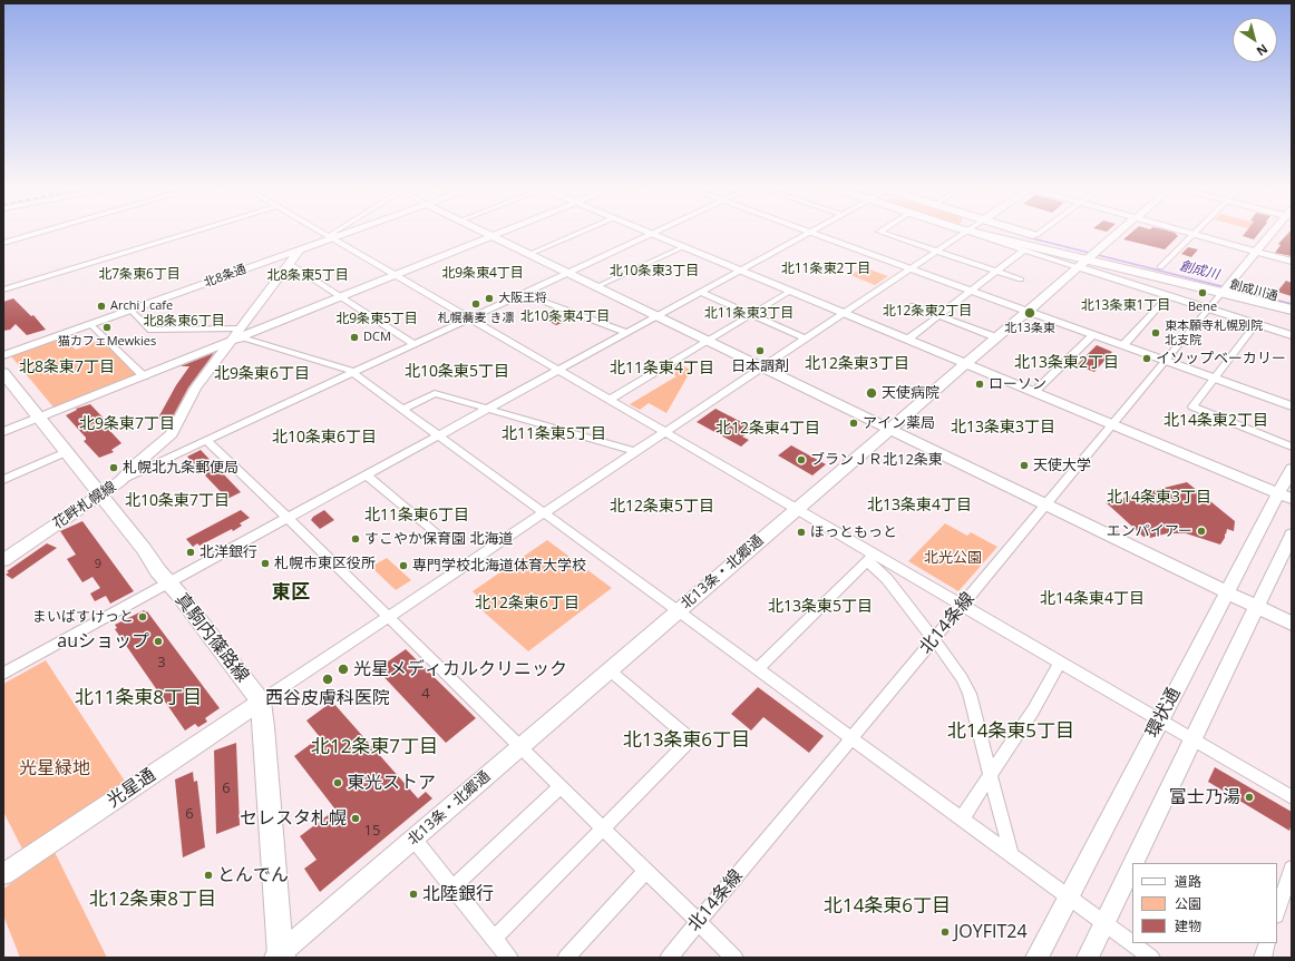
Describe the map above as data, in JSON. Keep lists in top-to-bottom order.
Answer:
{
  "streets": {
    "highway": ["創成川通"],
    "main road": ["真駒内篠路線"],
    "street": [
      "北8条通",
      "花畔札幌線",
      "北13条・北郷通",
      "北14条線",
      "環状通",
      "光星通"
    ]
  },
  "crossings": [
    ["北8条通", "花畔札幌線"],
    ["創成川通", "北13条・北郷通"],
    ["創成川通", "北14条線"],
    ["花畔札幌線", "真駒内篠路線"],
    ["北13条・北郷通", "真駒内篠路線"],
    ["真駒内篠路線", "光星通"]
  ],
  "districts": [
    "北11条東2丁目",
    "北10条東3丁目",
    "北9条東4丁目",
    "北7条東6丁目",
    "北8条東5丁目",
    "北13条東1丁目",
    "北12条東2丁目",
    "北11条東3丁目",
    "北10条東4丁目",
    "北9条東5丁目",
    "北8条東6丁目",
    "北13条東2丁目",
    "北12条東3丁目",
    "北8条東7丁目",
    "北11条東4丁目",
    "北10条東5丁目",
    "北9条東6丁目",
    "北14条東2丁目",
    "北9条東7丁目",
    "北13条東3丁目",
    "北12条東4丁目",
    "北11条東5丁目",
    "北10条東6丁目",
    "北14条東3丁目",
    "北10条東7丁目",
    "北13条東4丁目",
    "北12条東5丁目",
    "北11条東6丁目",
    "東区",
    "北14条東4丁目",
    "北12条東6丁目",
    "北13条東5丁目",
    "北11条東8丁目",
    "北14条東5丁目",
    "北13条東6丁目",
    "北12条東7丁目",
    "北12条東8丁目",
    "北14条東6丁目"
  ],
  "water": ["創成川"],
  "parks": ["北光公園", "光星緑地"],
  "places": [
    "Bene",
    "大阪王将",
    "札幌蕎麦 き凛",
    "Archi J cafe",
    "北13条東",
    "猫カフェMewkies",
    "東本願寺札幌別院 北支院",
    "DCM",
    "日本調剤",
    "イソップベーカリー",
    "ローソン",
    "天使病院",
    "アイン薬局",
    "ブランＪＲ北12条東",
    "天使大学",
    "札幌北九条郵便局",
    "エンパイアー",
    "ほっともっと",
    "すこやか保育園 北海道",
    "北洋銀行",
    "札幌市東区役所",
    "専門学校北海道体育大学校",
    "まいばすけっと",
    "auショップ",
    "光星メディカルクリニック",
    "西谷皮膚科医院",
    "東光ストア",
    "富士乃湯",
    "セレスタ札幌",
    "とんでん",
    "北陸銀行",
    "JOYFIT24"
  ],
  "house_numbers": [
    "9",
    "3",
    "4",
    "6",
    "6",
    "15"
  ],
  "legend": ["道路", "公園", "建物"],
  "north": "bottom right"
}
